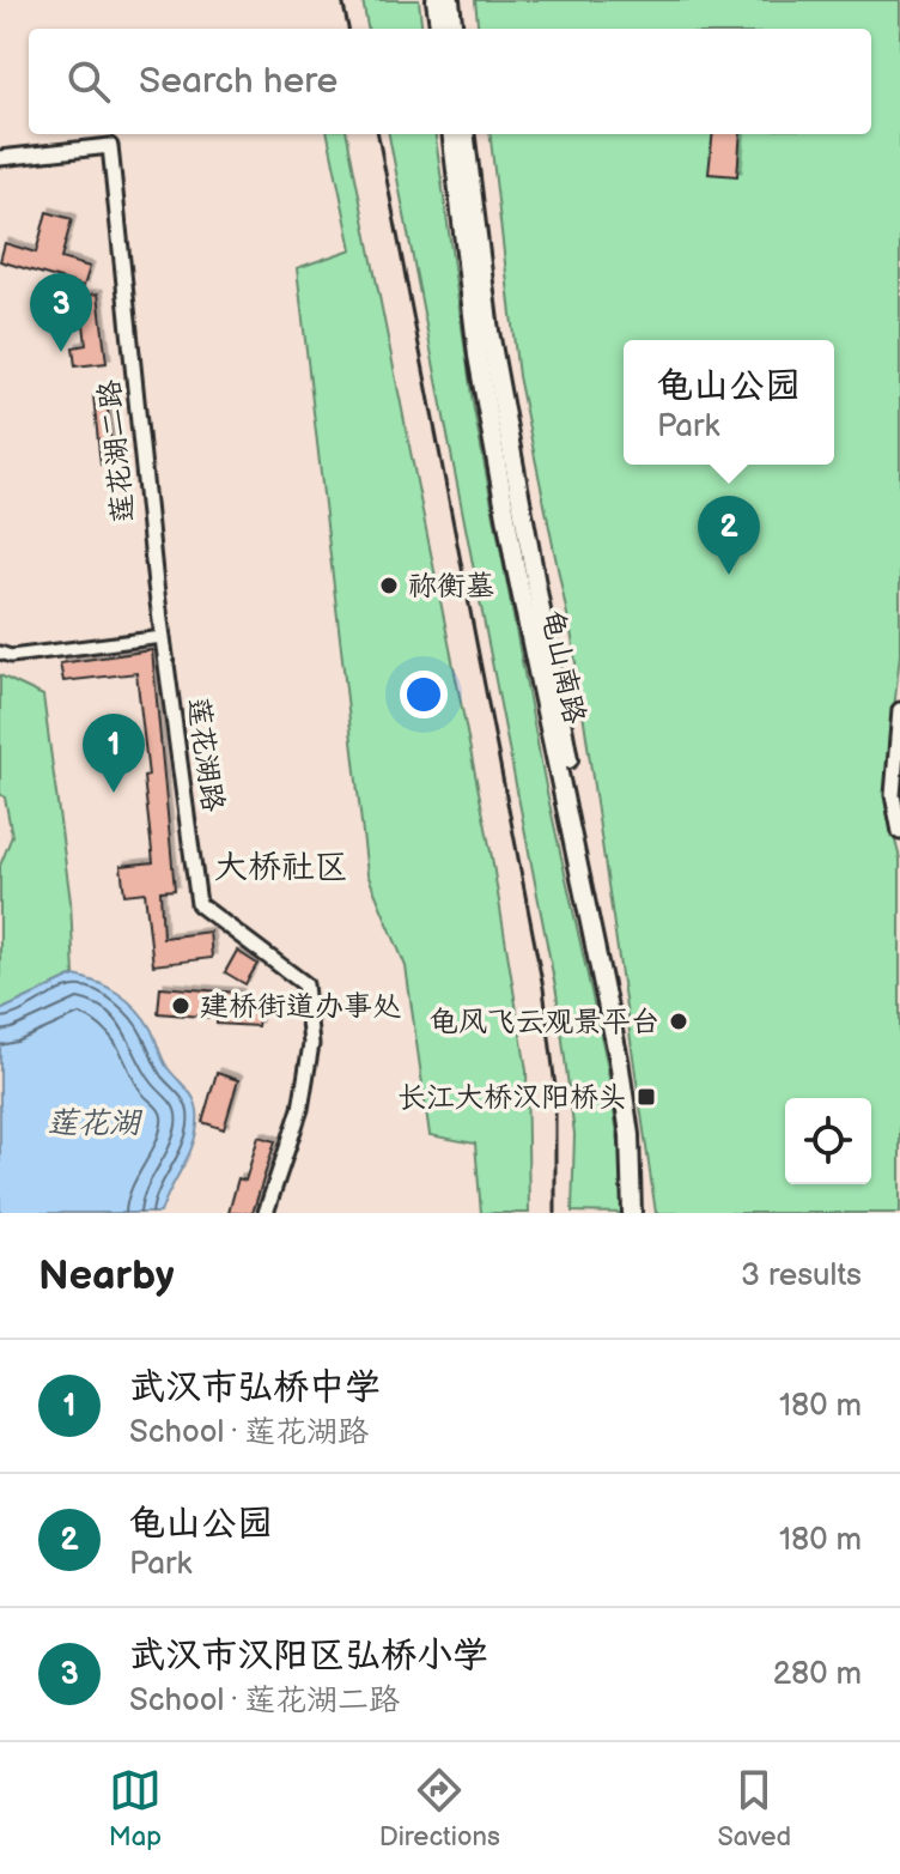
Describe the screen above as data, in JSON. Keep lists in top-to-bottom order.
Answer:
{
  "streets": {
    "highway": ["龟山南路"],
    "street": ["莲花湖二路", "莲花湖路"]
  },
  "crossings": [
    ["莲花湖二路", "莲花湖路"]
  ],
  "districts": ["大桥社区"],
  "water": ["莲花湖"],
  "places": {
    "other": ["祢衡墓", "建桥街道办事处", "龟风飞云观景平台"],
    "transit": ["长江大桥汉阳桥头"]
  },
  "page": {
    "search": "Search here",
    "pins": ["3", "2", "1"],
    "popup": ["龟山公园", "Park"],
    "heading": ["Nearby", "3 results"],
    "list": [
      {
        "mark": "1",
        "name": "武汉市弘桥中学",
        "note": "School · 莲花湖路",
        "value": "180 m"
      },
      {
        "mark": "2",
        "name": "龟山公园",
        "note": "Park",
        "value": "180 m"
      },
      {
        "mark": "3",
        "name": "武汉市汉阳区弘桥小学",
        "note": "School · 莲花湖二路",
        "value": "280 m"
      }
    ],
    "nav": ["Map", "Directions", "Saved"]
  }
}
